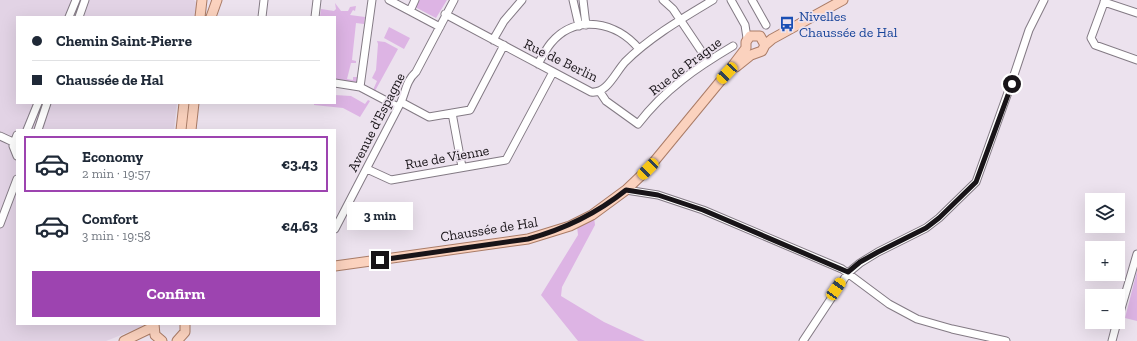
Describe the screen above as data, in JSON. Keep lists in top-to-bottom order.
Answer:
{
  "streets": {
    "main road": ["Chaussée de Hal"],
    "street": [
      "Rue de Berlin",
      "Rue de Prague",
      "Avenue d'Espagne",
      "Rue de Vienne"
    ]
  },
  "crossings": [
    ["Rue de Berlin", "Rue de Prague"],
    ["Rue de Berlin", "Avenue d'Espagne"],
    ["Rue de Berlin", "Rue de Vienne"],
    ["Avenue d'Espagne", "Rue de Vienne"]
  ],
  "places": {
    "bus stop": ["Nivelles Chaussée de Hal"]
  },
  "page": {
    "banner": ["Chemin Saint-Pierre", "Chaussée de Hal"],
    "list": [
      {
        "name": "Economy",
        "note": "2 min · 19:57",
        "value": "€3.43"
      },
      {
        "name": "Comfort",
        "note": "3 min · 19:58",
        "value": "€4.63"
      }
    ],
    "map_buttons": ["+", "−"],
    "bubble": "3 min",
    "buttons": "Confirm"
  }
}
